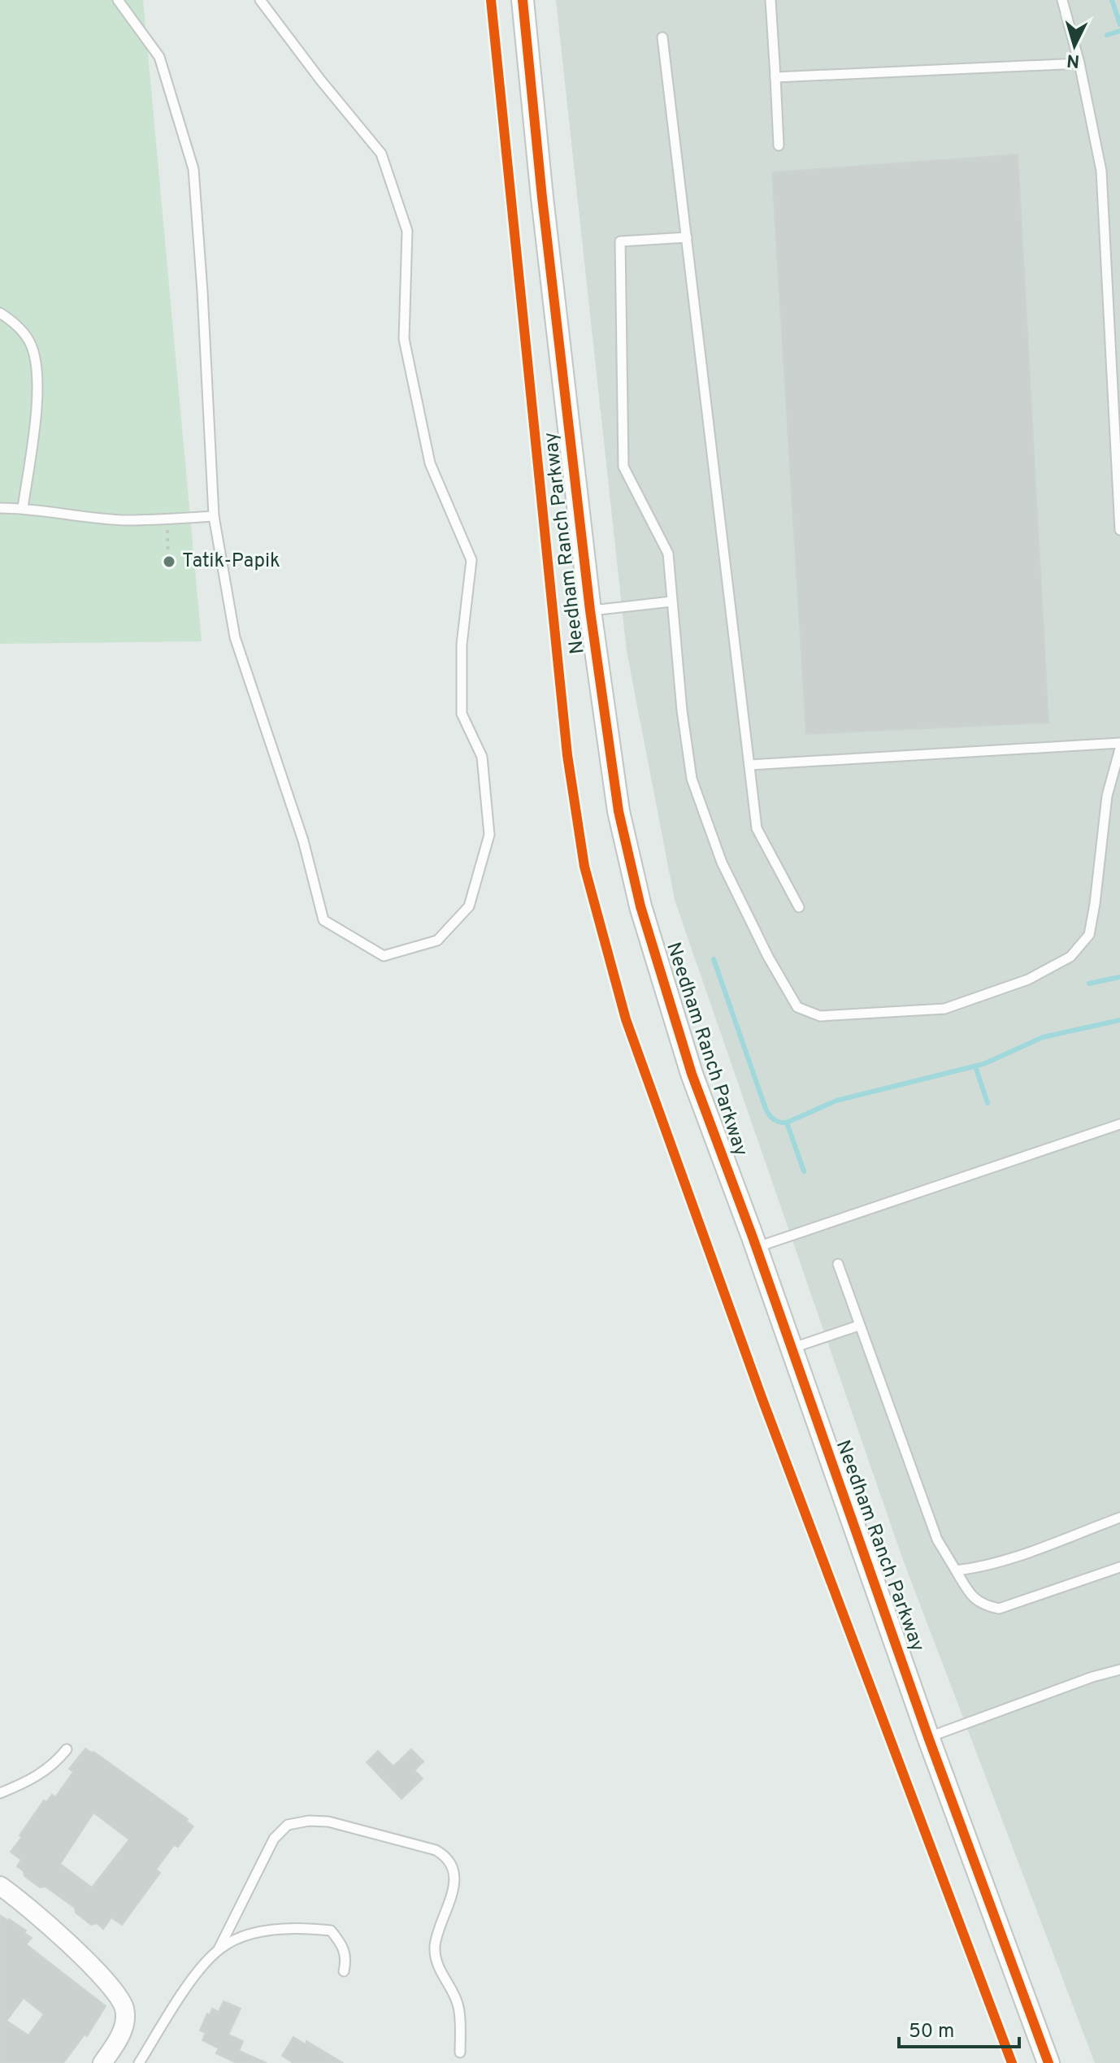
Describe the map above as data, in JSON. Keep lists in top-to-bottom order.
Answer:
{
  "streets": {
    "street": ["Needham Ranch Parkway"]
  },
  "places": ["Tatik-Papik"],
  "scale_bar": "50 m",
  "north": "bottom"
}
